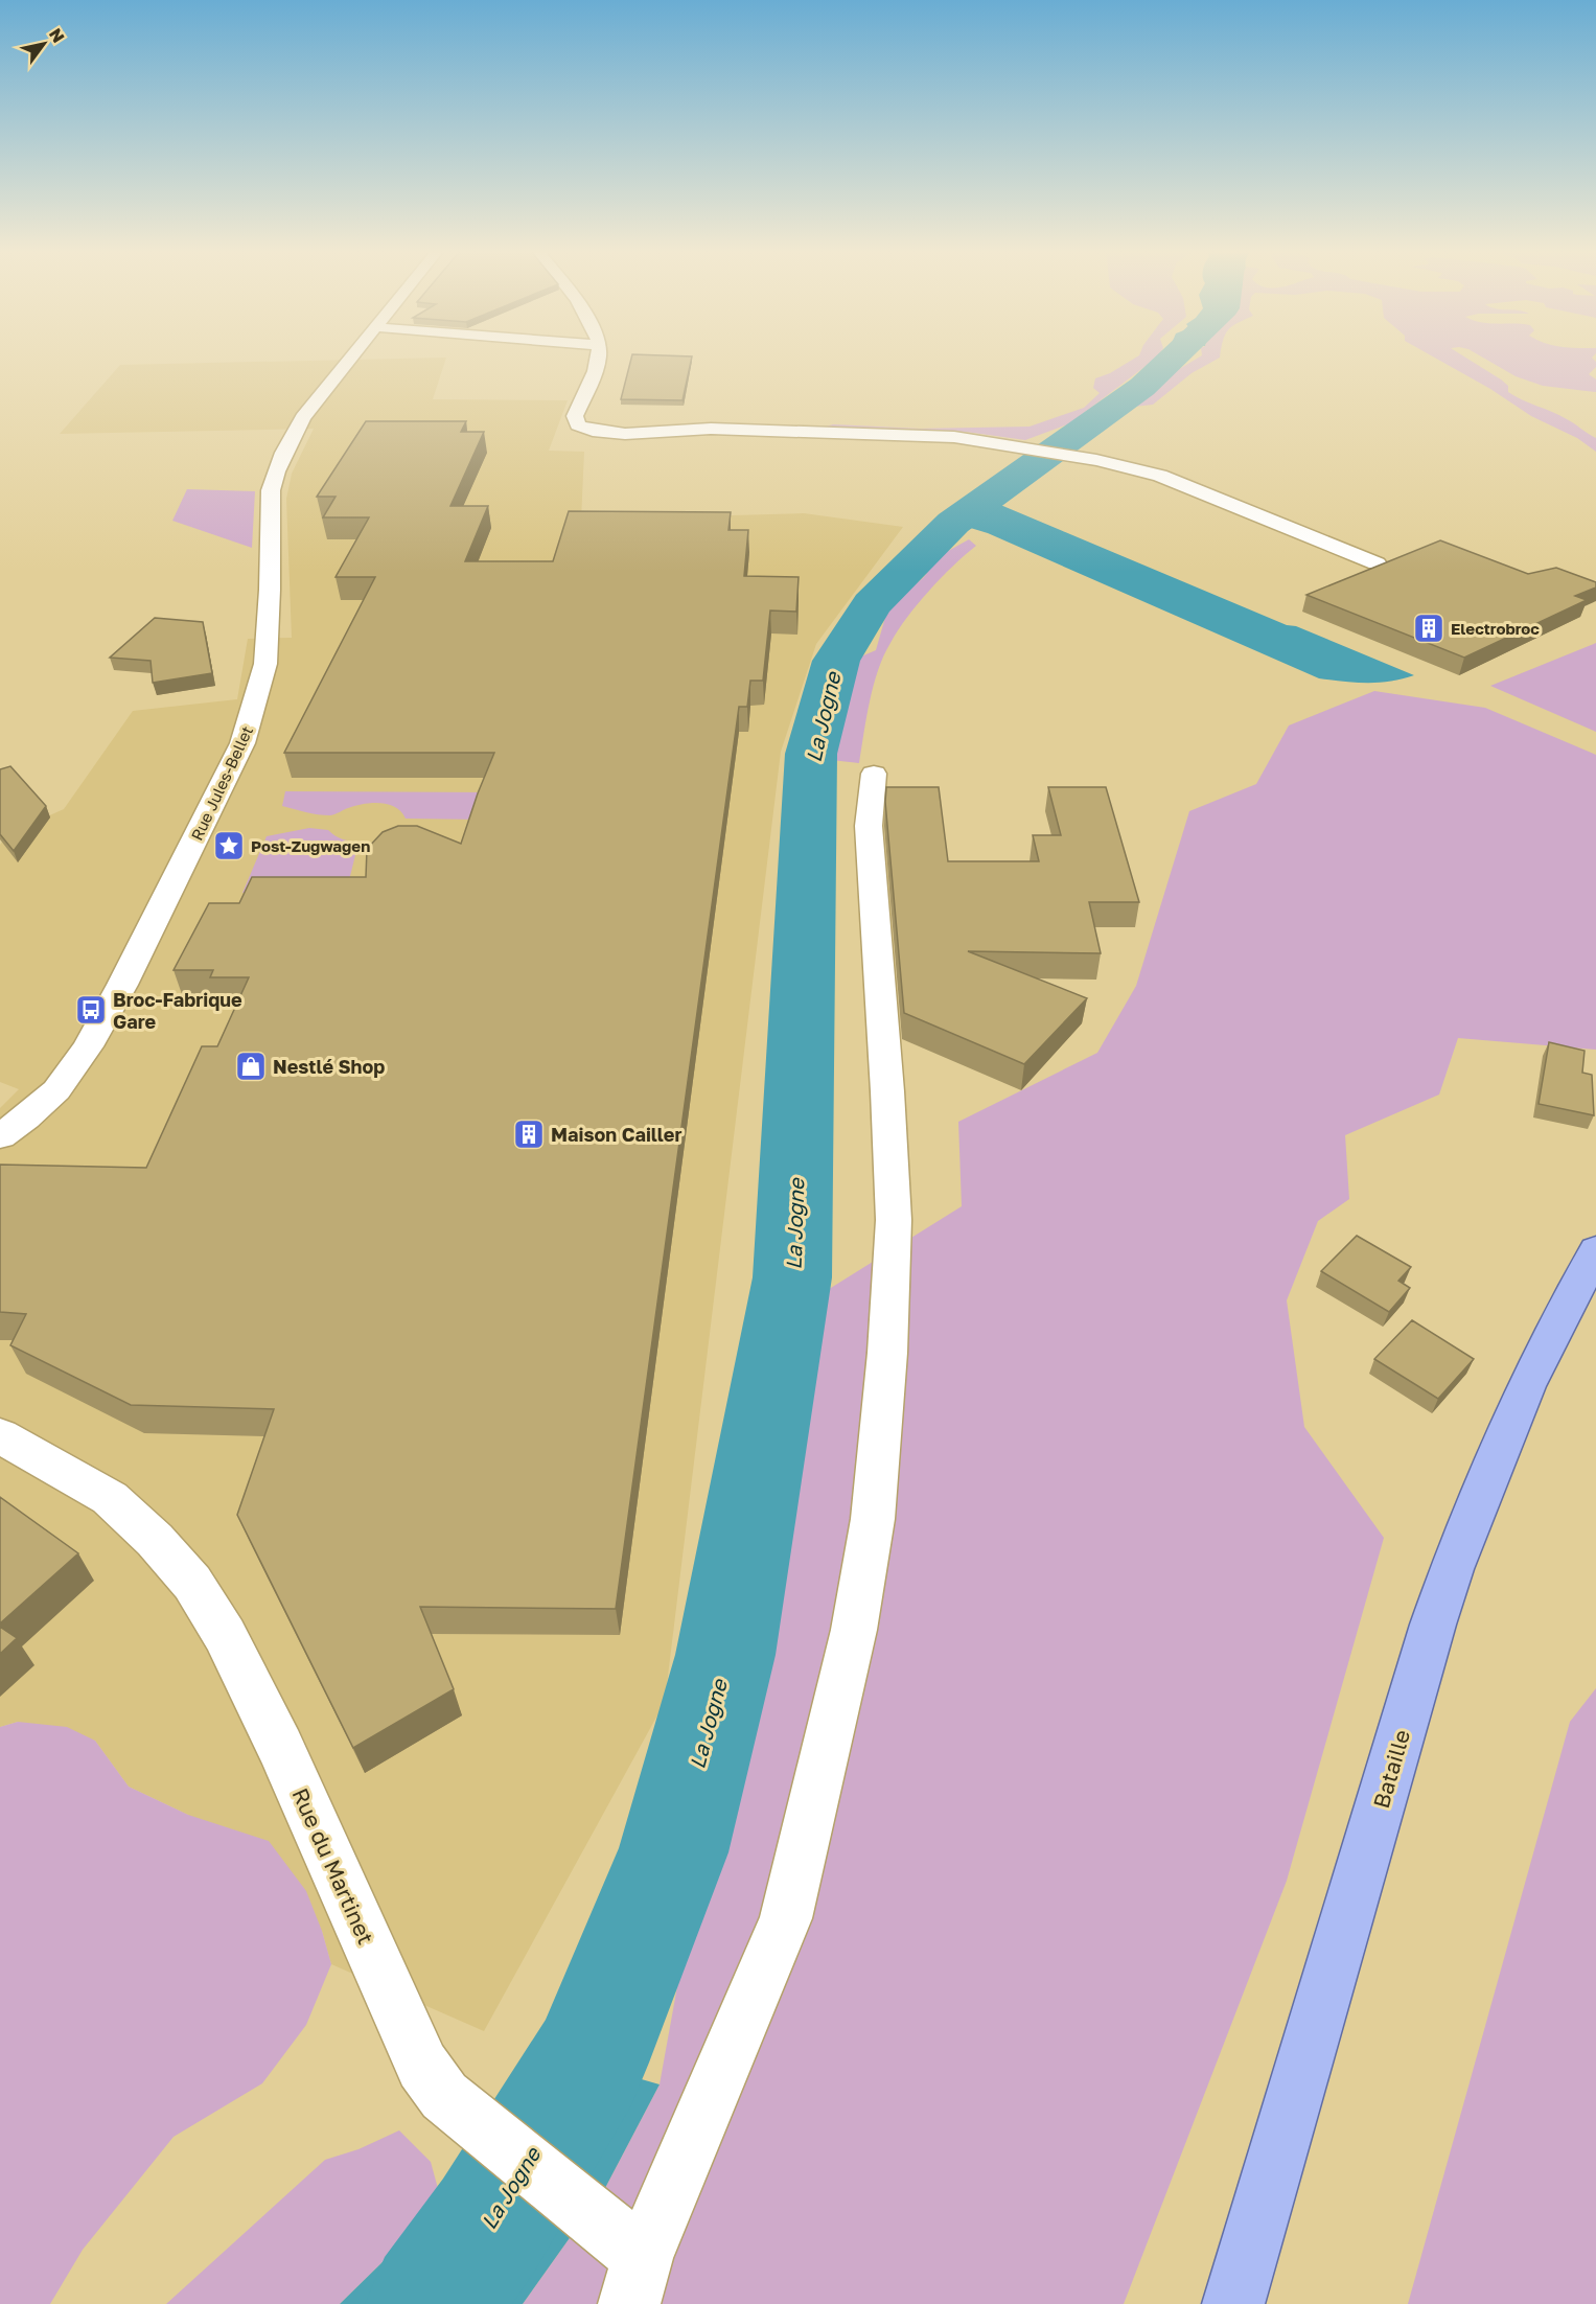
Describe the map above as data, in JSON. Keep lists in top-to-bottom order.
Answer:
{
  "streets": {
    "main road": ["Bataille"],
    "street": ["Rue Jules-Bellet", "Rue du Martinet"]
  },
  "water": ["La Jogne"],
  "places": {
    "building": ["Electrobroc", "Maison Cailler"],
    "place": ["Post-Zugwagen"],
    "bus stop": ["Broc-Fabrique Gare"],
    "shop": ["Nestlé Shop"]
  },
  "north": "top right"
}
